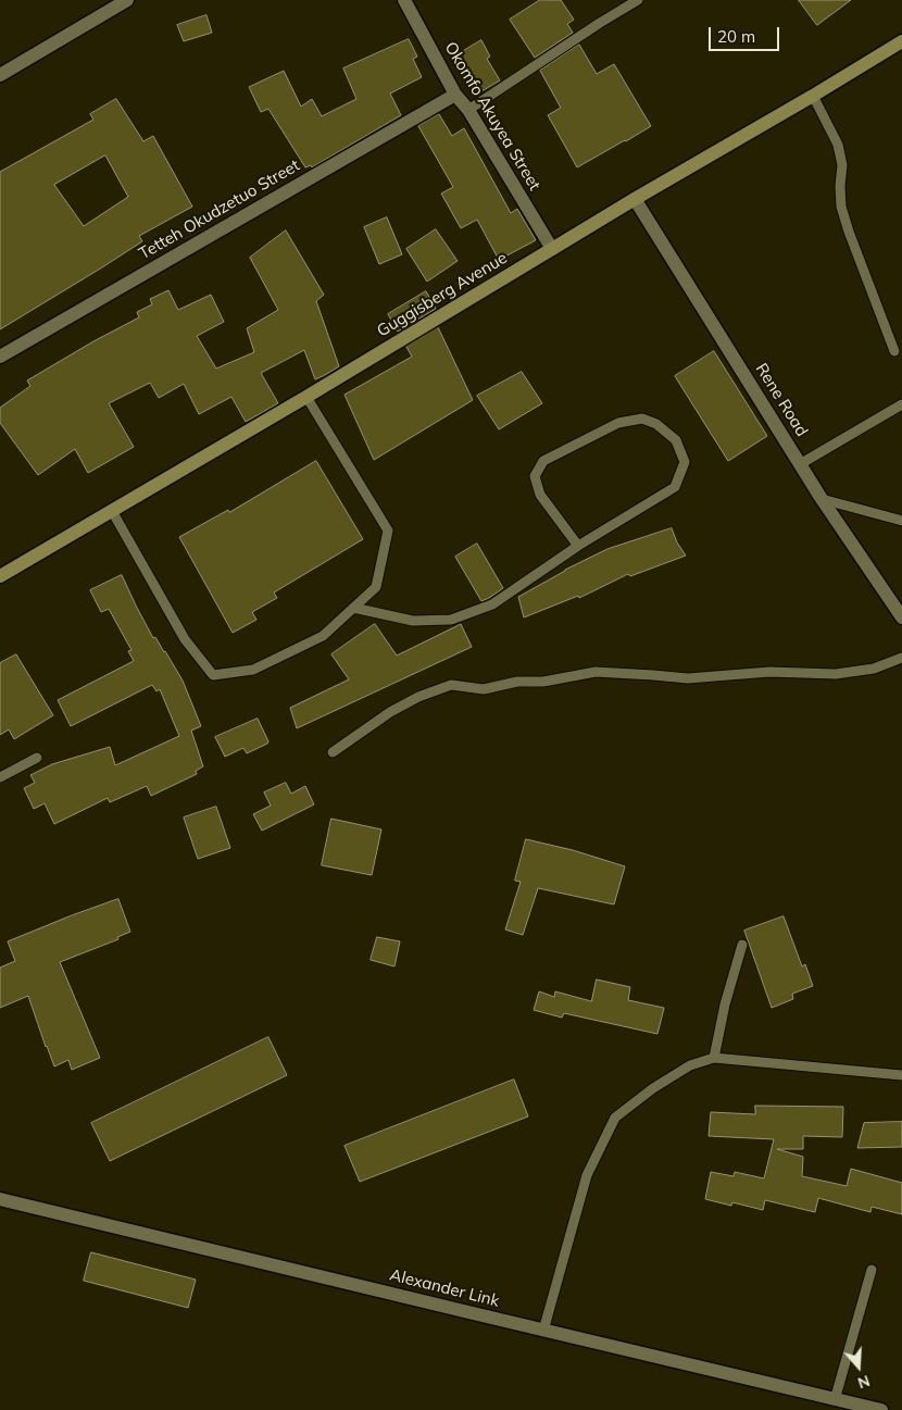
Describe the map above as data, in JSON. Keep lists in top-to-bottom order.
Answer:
{
  "streets": {
    "main road": ["Guggisberg Avenue"],
    "street": [
      "Okomfo Akuyea Street",
      "Tetteh Okudzetuo Street",
      "Rene Road",
      "Alexander Link"
    ]
  },
  "crossings": [
    ["Okomfo Akuyea Street", "Tetteh Okudzetuo Street"],
    ["Okomfo Akuyea Street", "Guggisberg Avenue"],
    ["Guggisberg Avenue", "Rene Road"]
  ],
  "scale_bar": "20 m",
  "north": "bottom"
}
